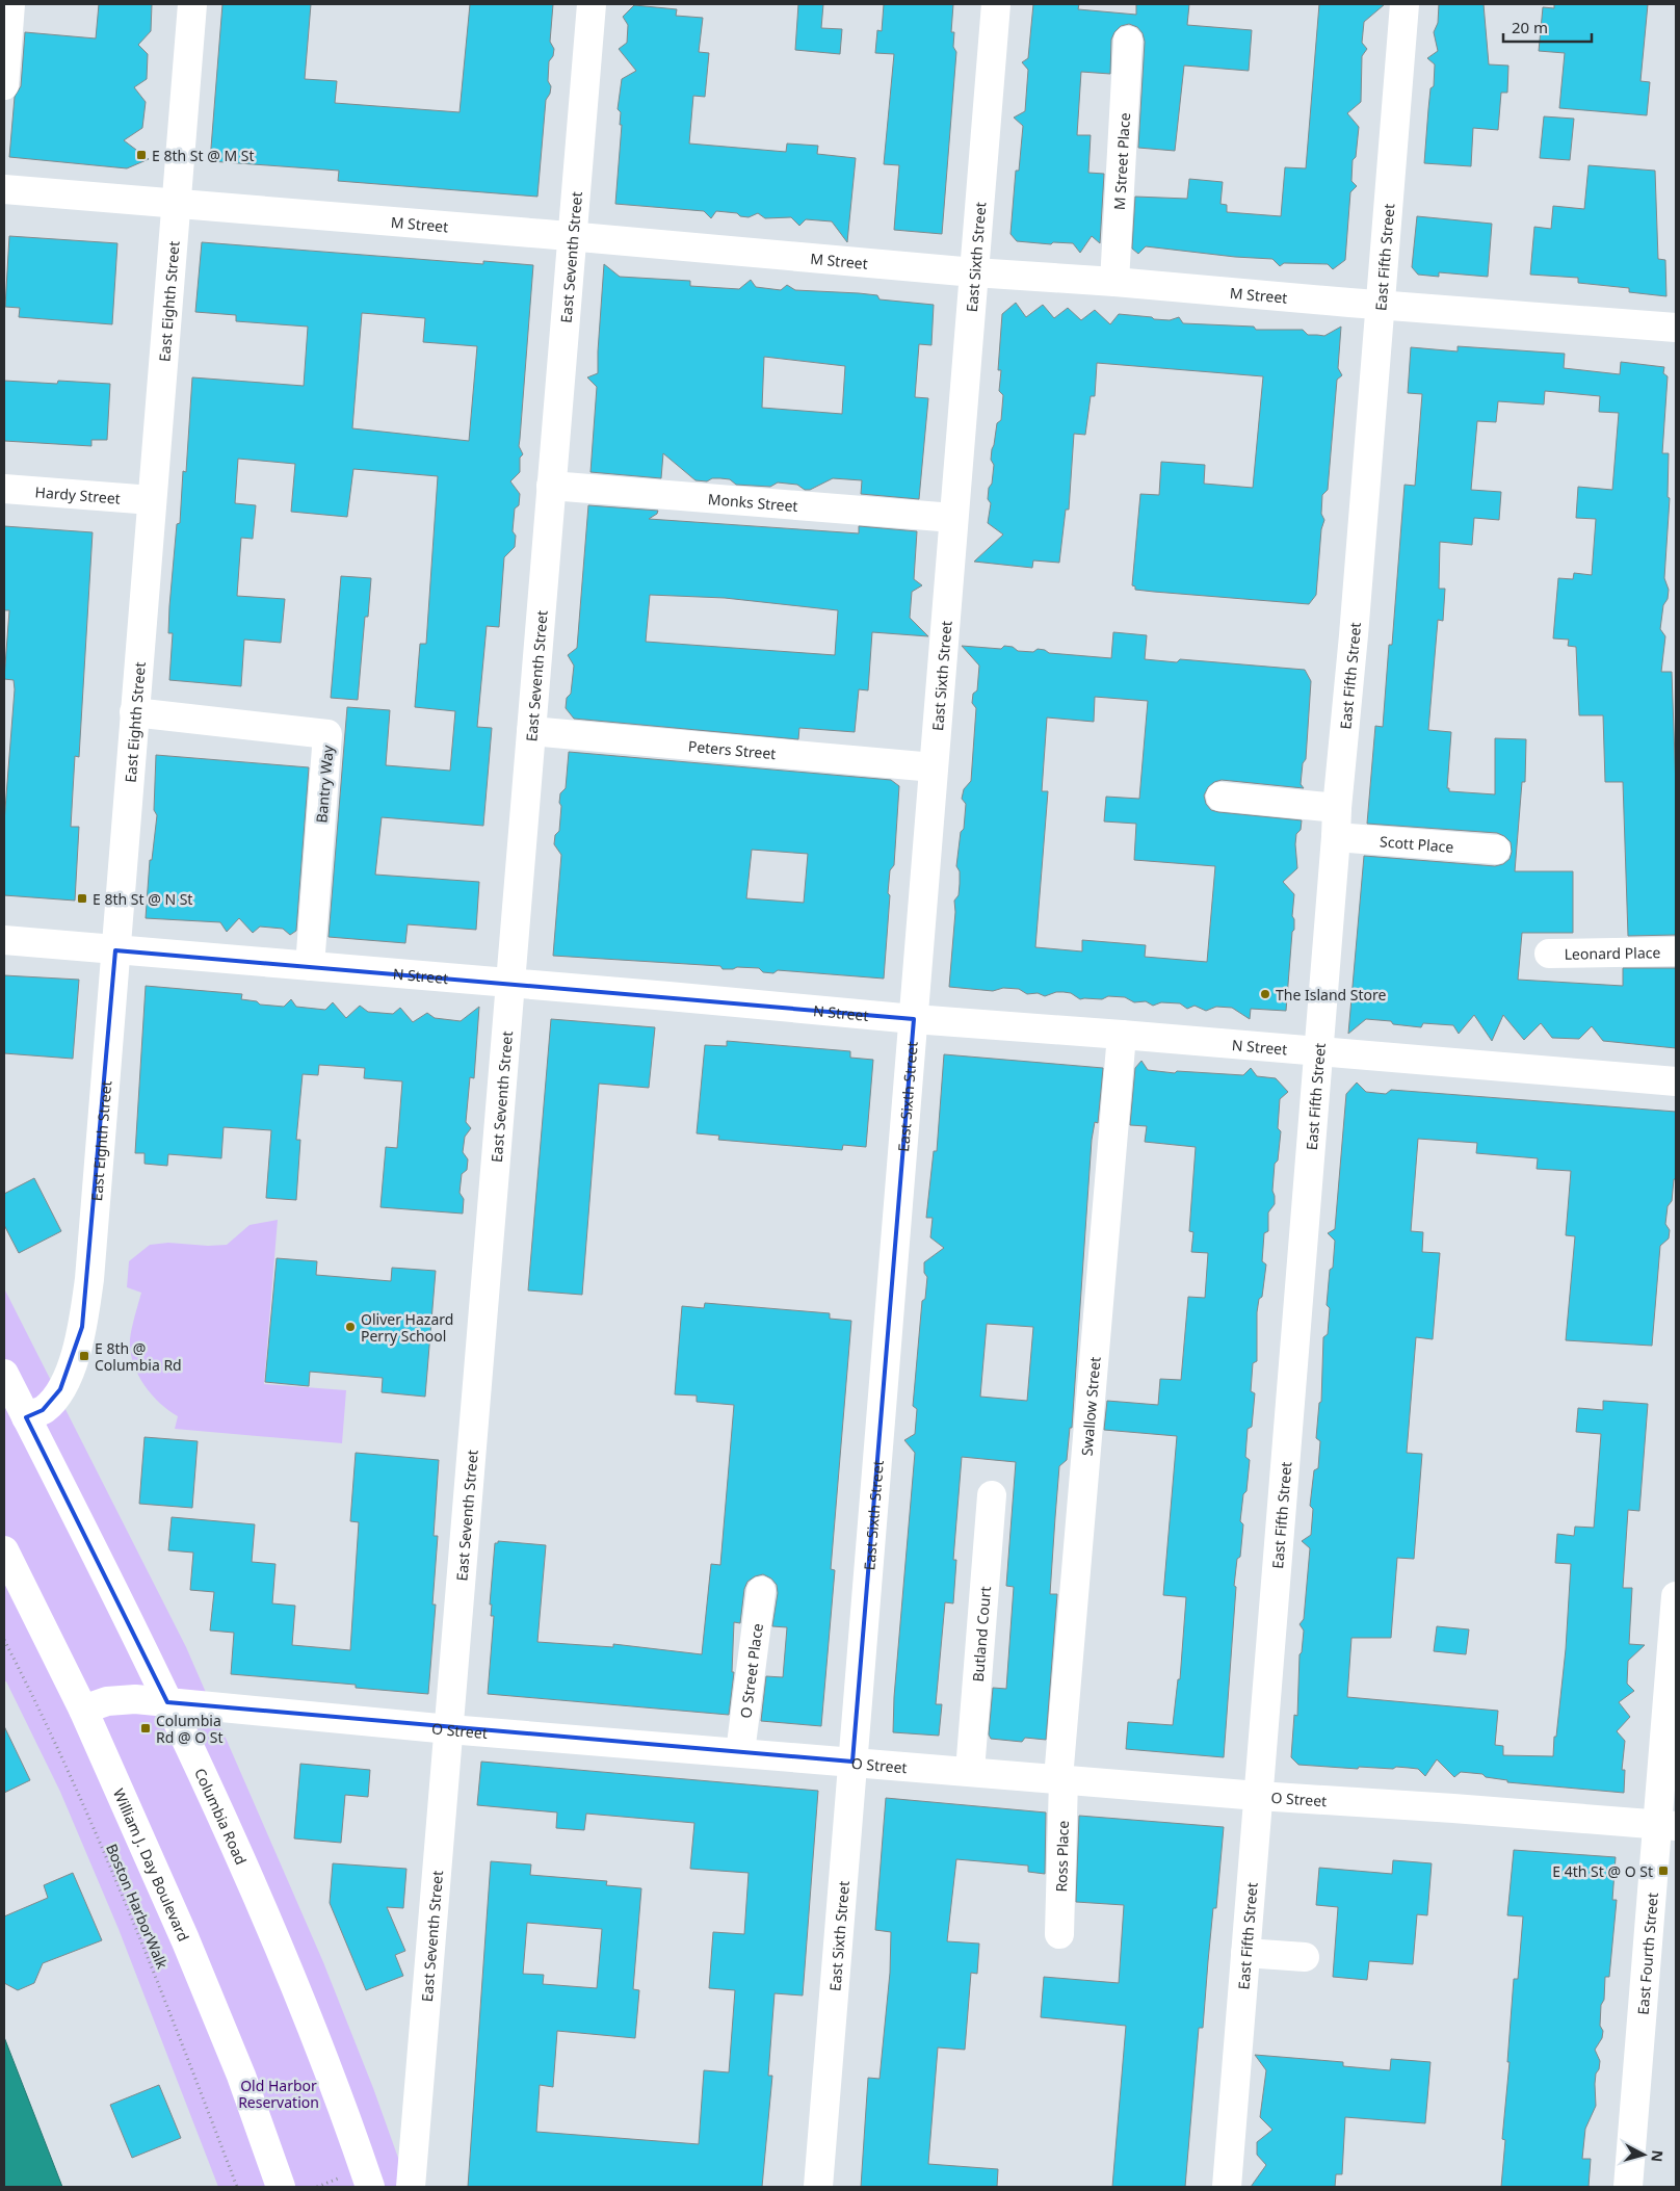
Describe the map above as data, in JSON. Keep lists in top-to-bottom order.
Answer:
{
  "streets": {
    "street": [
      "M Street Place",
      "M Street",
      "East Seventh Street",
      "East Sixth Street",
      "East Fifth Street",
      "East Eighth Street",
      "Hardy Street",
      "Monks Street",
      "Peters Street",
      "Bantry Way",
      "Scott Place",
      "Leonard Place",
      "N Street",
      "Swallow Street",
      "Butland Court",
      "O Street Place",
      "O Street",
      "Columbia Road",
      "Ross Place",
      "William J. Day Boulevard",
      "East Fourth Street"
    ],
    "path": ["Boston HarborWalk"]
  },
  "crossings": [
    ["M Street Place", "M Street"],
    ["M Street", "East Seventh Street"],
    ["M Street", "East Sixth Street"],
    ["M Street", "East Fifth Street"],
    ["M Street", "East Eighth Street"],
    ["East Seventh Street", "Monks Street"],
    ["East Seventh Street", "Peters Street"],
    ["East Seventh Street", "N Street"],
    ["East Seventh Street", "O Street"],
    ["East Sixth Street", "Monks Street"],
    ["East Sixth Street", "Peters Street"],
    ["East Sixth Street", "N Street"],
    ["East Sixth Street", "O Street"],
    ["East Fifth Street", "Scott Place"],
    ["East Fifth Street", "N Street"],
    ["East Fifth Street", "O Street"],
    ["East Eighth Street", "Hardy Street"],
    ["East Eighth Street", "Bantry Way"],
    ["East Eighth Street", "N Street"],
    ["East Eighth Street", "Columbia Road"],
    ["Bantry Way", "N Street"],
    ["N Street", "Swallow Street"],
    ["Swallow Street", "O Street"],
    ["Swallow Street", "Ross Place"],
    ["Butland Court", "O Street"],
    ["O Street Place", "O Street"],
    ["O Street", "Columbia Road"],
    ["O Street", "Ross Place"],
    ["O Street", "William J. Day Boulevard"],
    ["O Street", "East Fourth Street"]
  ],
  "parks": ["Old Harbor Reservation"],
  "places": {
    "transit": [
      "E 8th St @ M St",
      "E 8th St @ N St",
      "E 8th @ Columbia Rd",
      "Columbia Rd @ O St",
      "E 4th St @ O St"
    ],
    "other": ["The Island Store", "Oliver Hazard Perry School"]
  },
  "scale_bar": "20 m",
  "north": "right"
}
